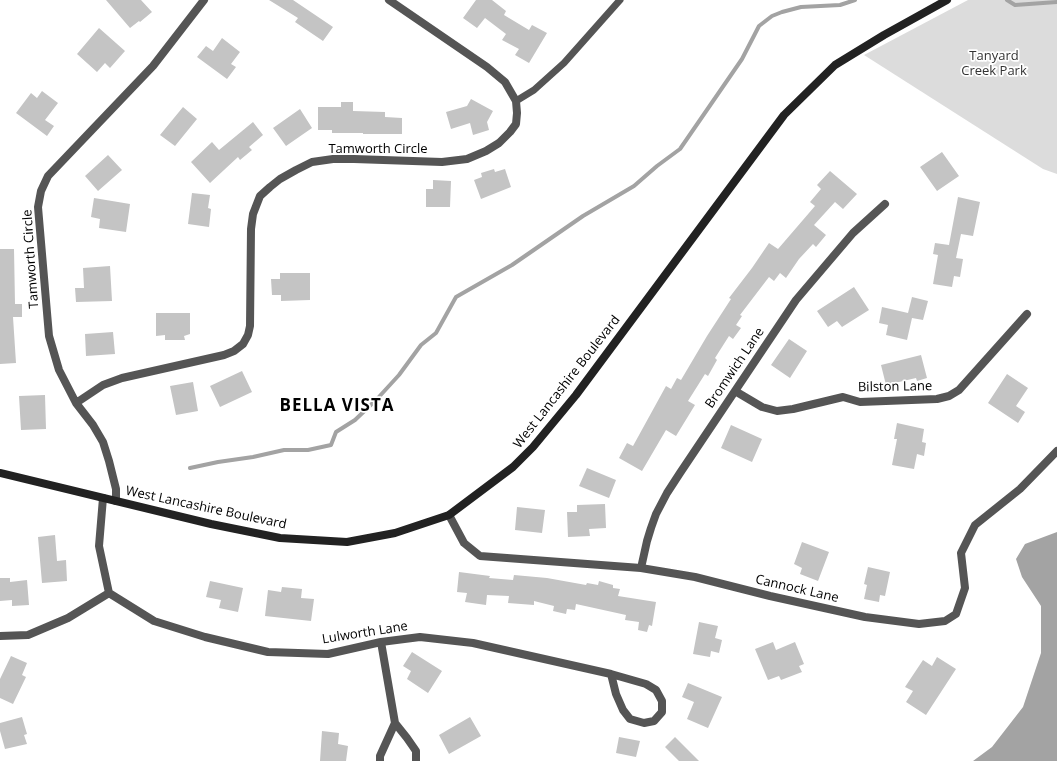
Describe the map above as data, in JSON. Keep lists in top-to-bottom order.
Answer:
{
  "streets": {
    "main road": ["West Lancashire Boulevard"],
    "street": [
      "Tamworth Circle",
      "Bromwich Lane",
      "Bilston Lane",
      "Cannock Lane",
      "Lulworth Lane"
    ]
  },
  "crossings": [
    ["Tamworth Circle", "West Lancashire Boulevard"],
    ["Bromwich Lane", "Bilston Lane"],
    ["Bromwich Lane", "Cannock Lane"],
    ["West Lancashire Boulevard", "Cannock Lane"]
  ],
  "districts": ["BELLA VISTA"],
  "parks": ["Tanyard Creek Park"]
}
